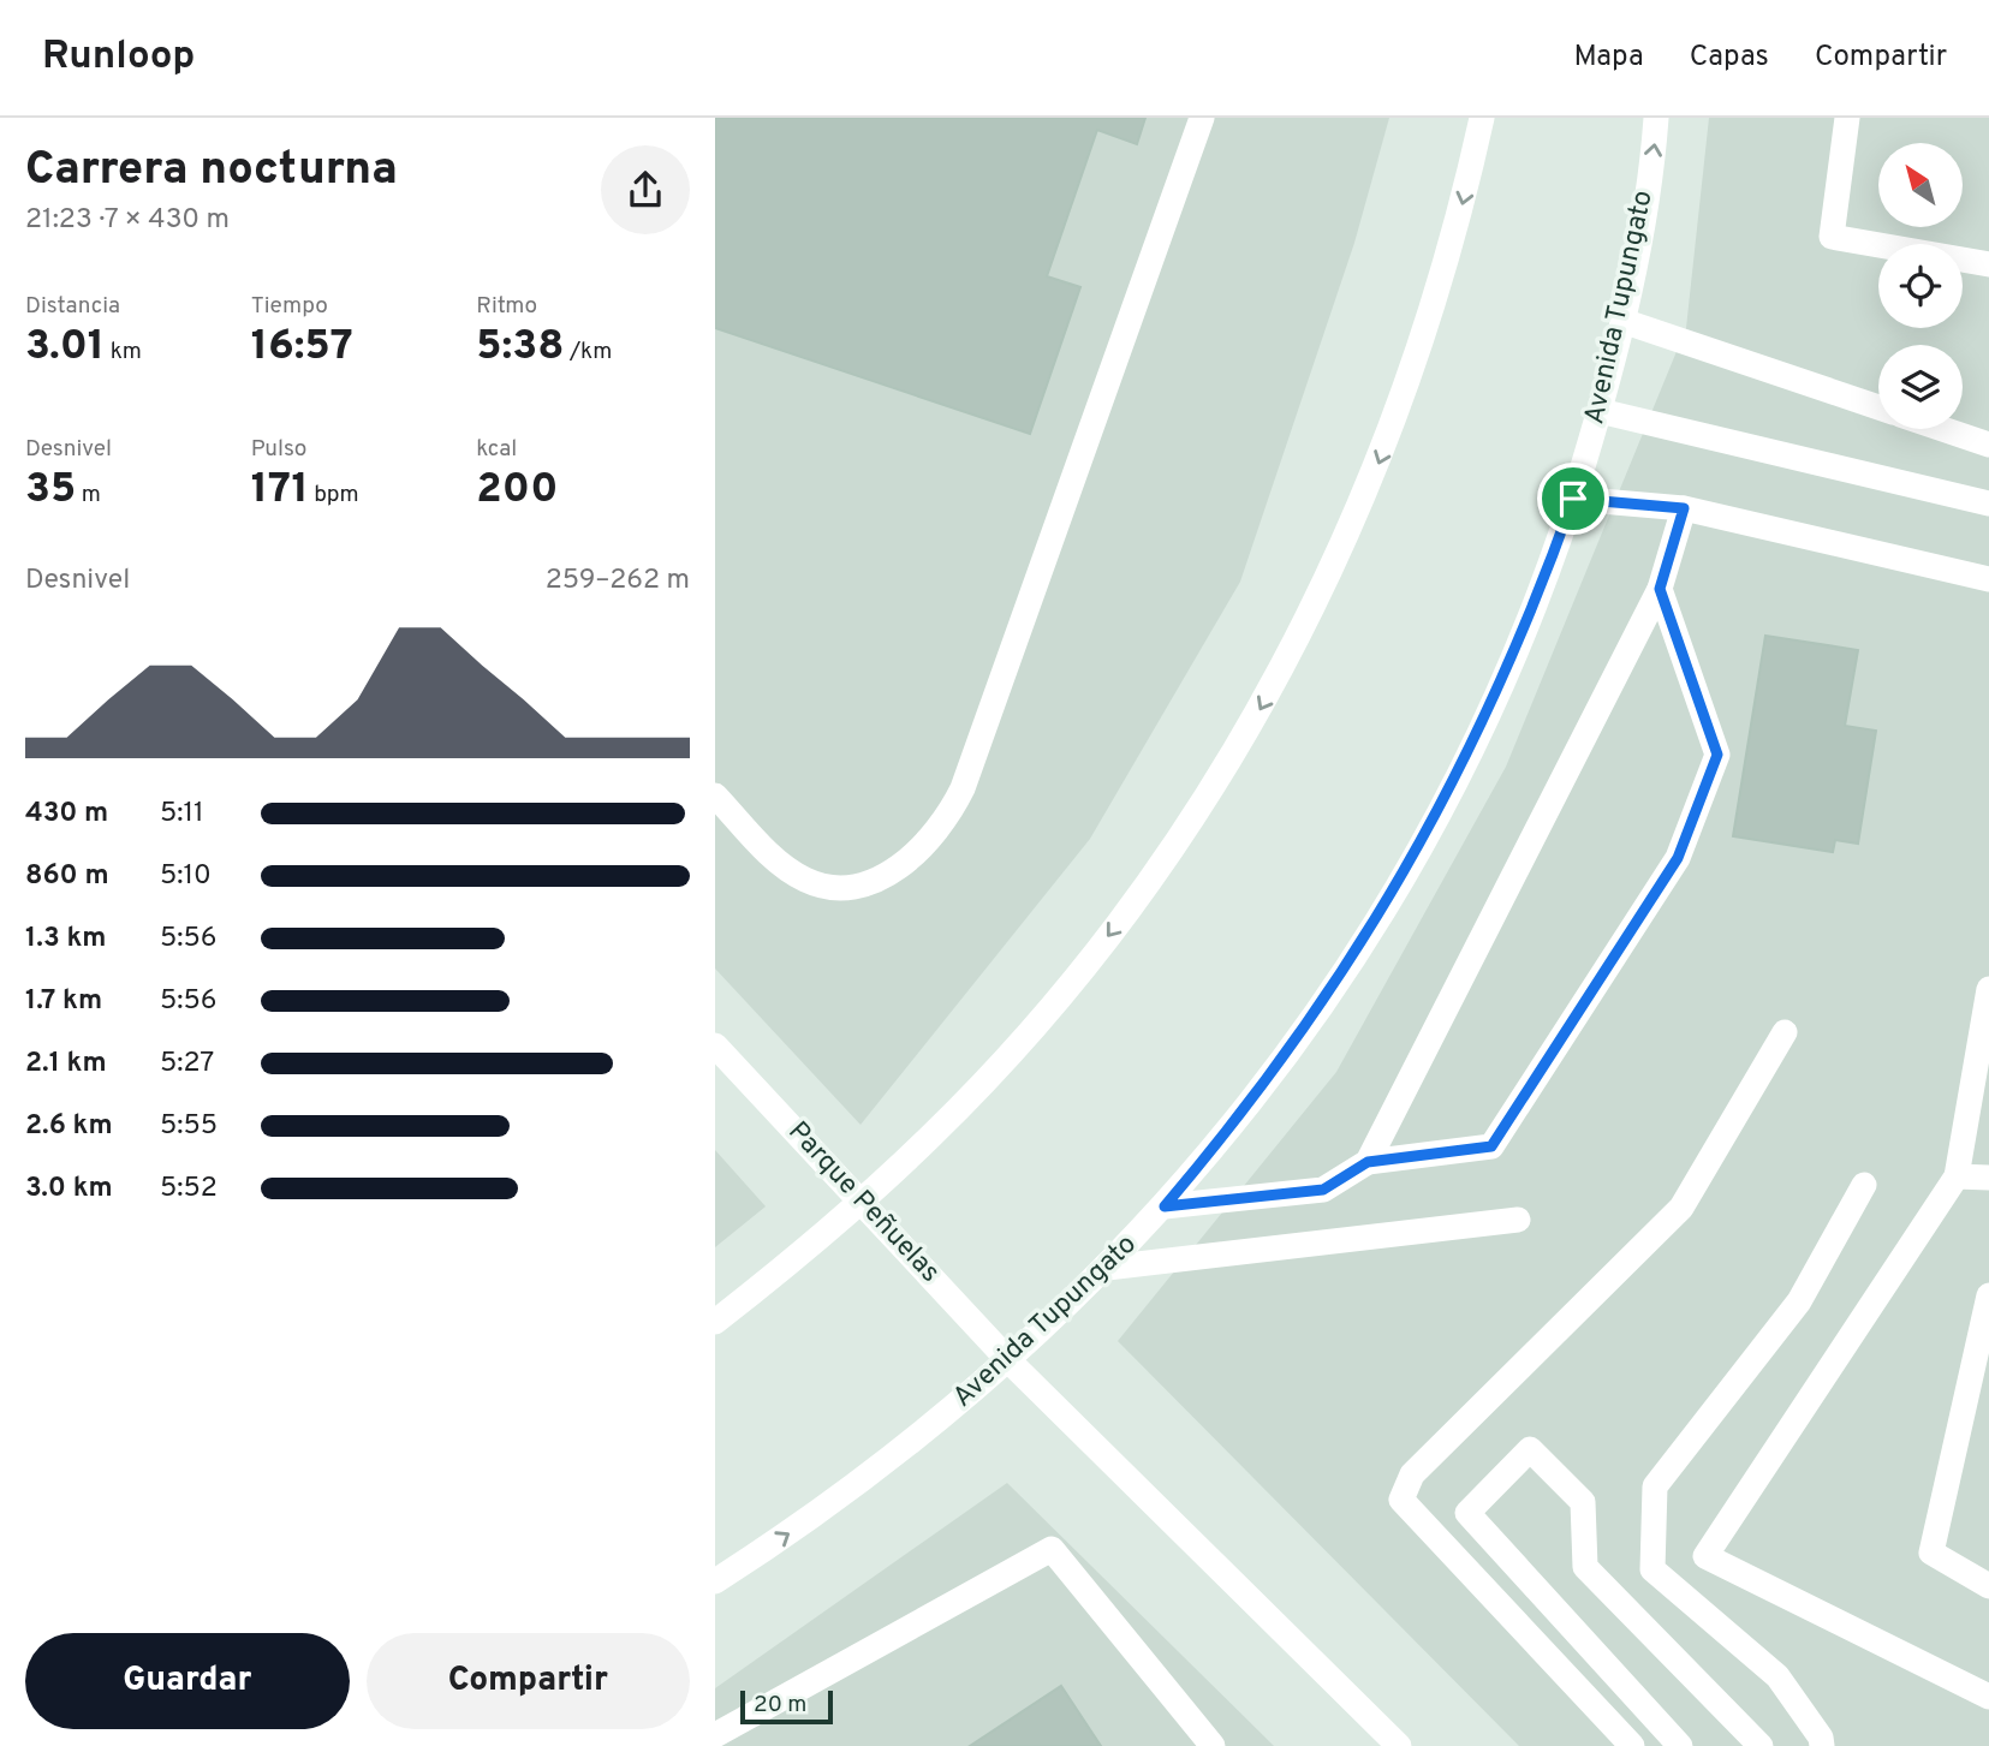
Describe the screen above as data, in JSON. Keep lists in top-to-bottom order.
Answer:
{
  "streets": {
    "street": ["Avenida Tupungato", "Parque Peñuelas"]
  },
  "crossings": [
    ["Avenida Tupungato", "Parque Peñuelas"]
  ],
  "scale_bar": "20 m",
  "north": "top left",
  "page": {
    "header": "Runloop",
    "nav": ["Mapa", "Capas", "Compartir"],
    "heading": ["Carrera nocturna", "21:23 · 7 × 430 m"],
    "stats": [
      ["Distancia", "3.01 km"],
      ["Tiempo", "16:57"],
      ["Ritmo", "5:38 /km"],
      ["Desnivel", "35 m"],
      ["Pulso", "171 bpm"],
      ["kcal", "200"]
    ],
    "chart": ["Desnivel", "259–262 m"],
    "list": [
      {
        "name": "430 m",
        "note": "5:11"
      },
      {
        "name": "860 m",
        "note": "5:10"
      },
      {
        "name": "1.3 km",
        "note": "5:56"
      },
      {
        "name": "1.7 km",
        "note": "5:56"
      },
      {
        "name": "2.1 km",
        "note": "5:27"
      },
      {
        "name": "2.6 km",
        "note": "5:55"
      },
      {
        "name": "3.0 km",
        "note": "5:52"
      }
    ],
    "buttons": ["Guardar", "Compartir"],
    "scale": "20 m"
  }
}
